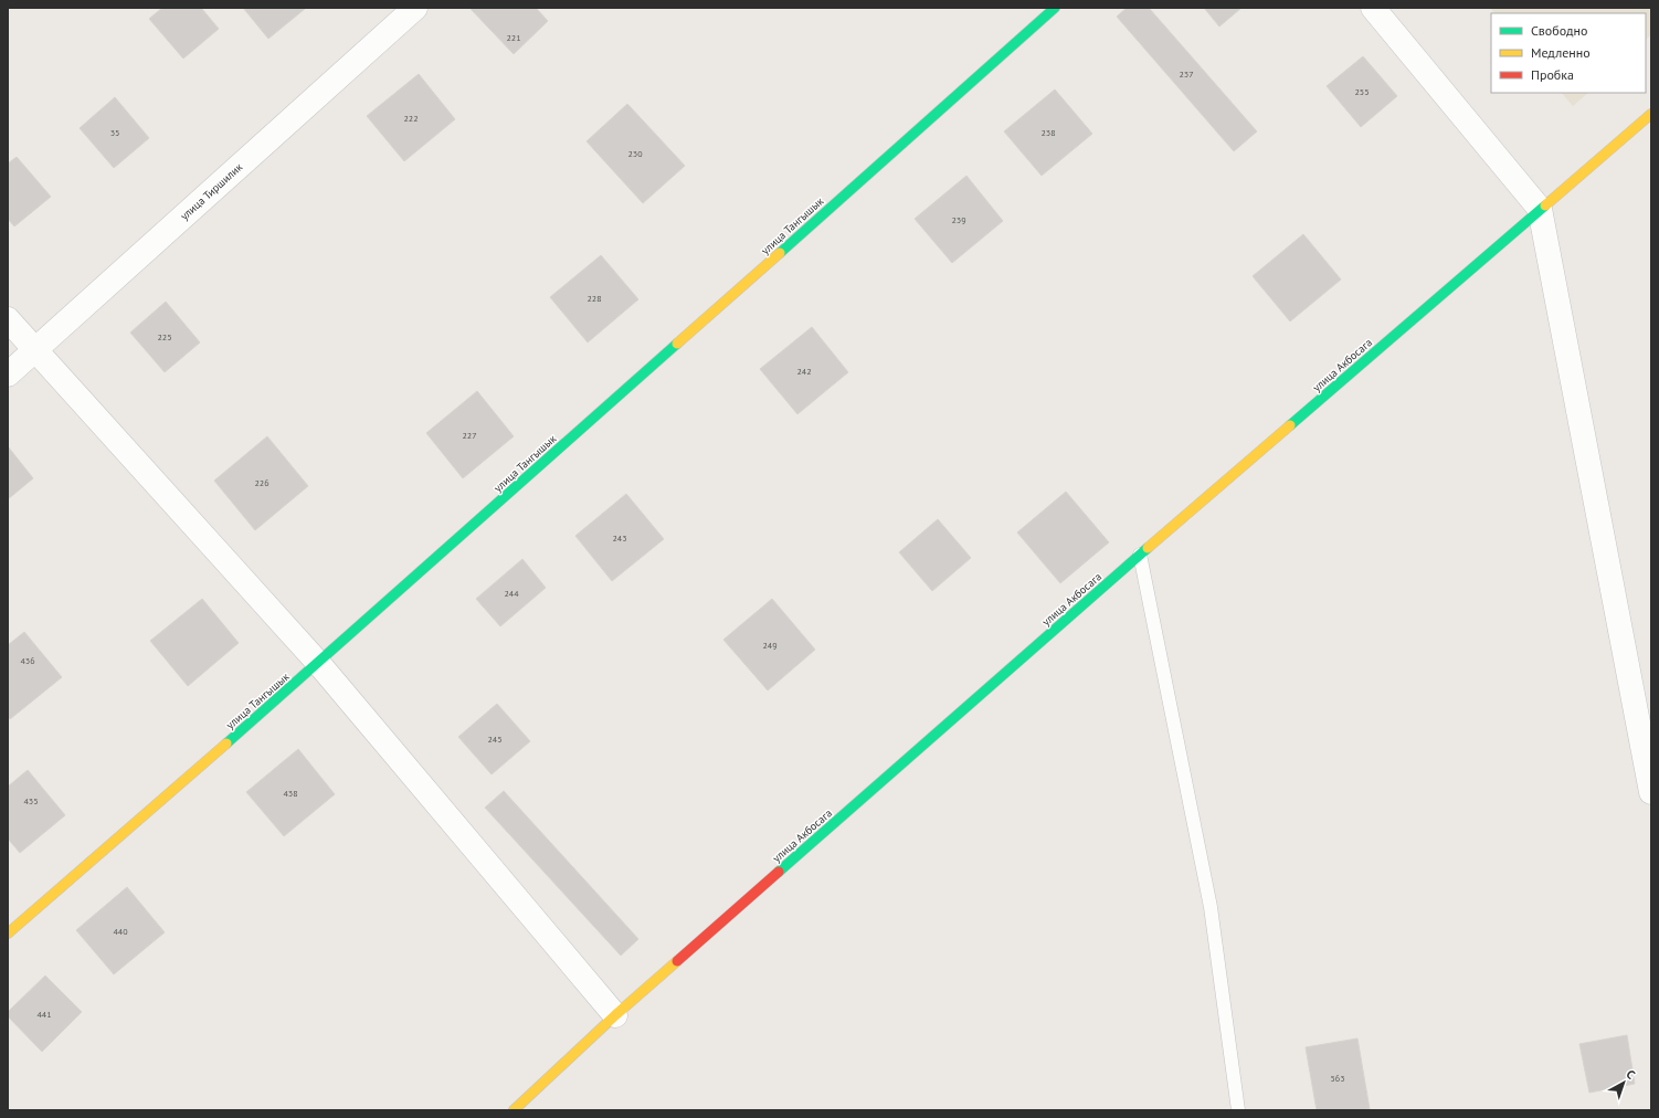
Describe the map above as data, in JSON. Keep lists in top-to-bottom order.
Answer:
{
  "streets": {
    "street": ["улица Тиршилик", "улица Тангышык", "улица Акбосага"]
  },
  "house_numbers": [
    "221",
    "237",
    "255",
    "222",
    "35",
    "238",
    "230",
    "239",
    "228",
    "225",
    "242",
    "227",
    "226",
    "243",
    "244",
    "249",
    "436",
    "245",
    "438",
    "435",
    "440",
    "441",
    "563"
  ],
  "legend": ["Свободно", "Медленно", "Пробка"],
  "north": "top right"
}
